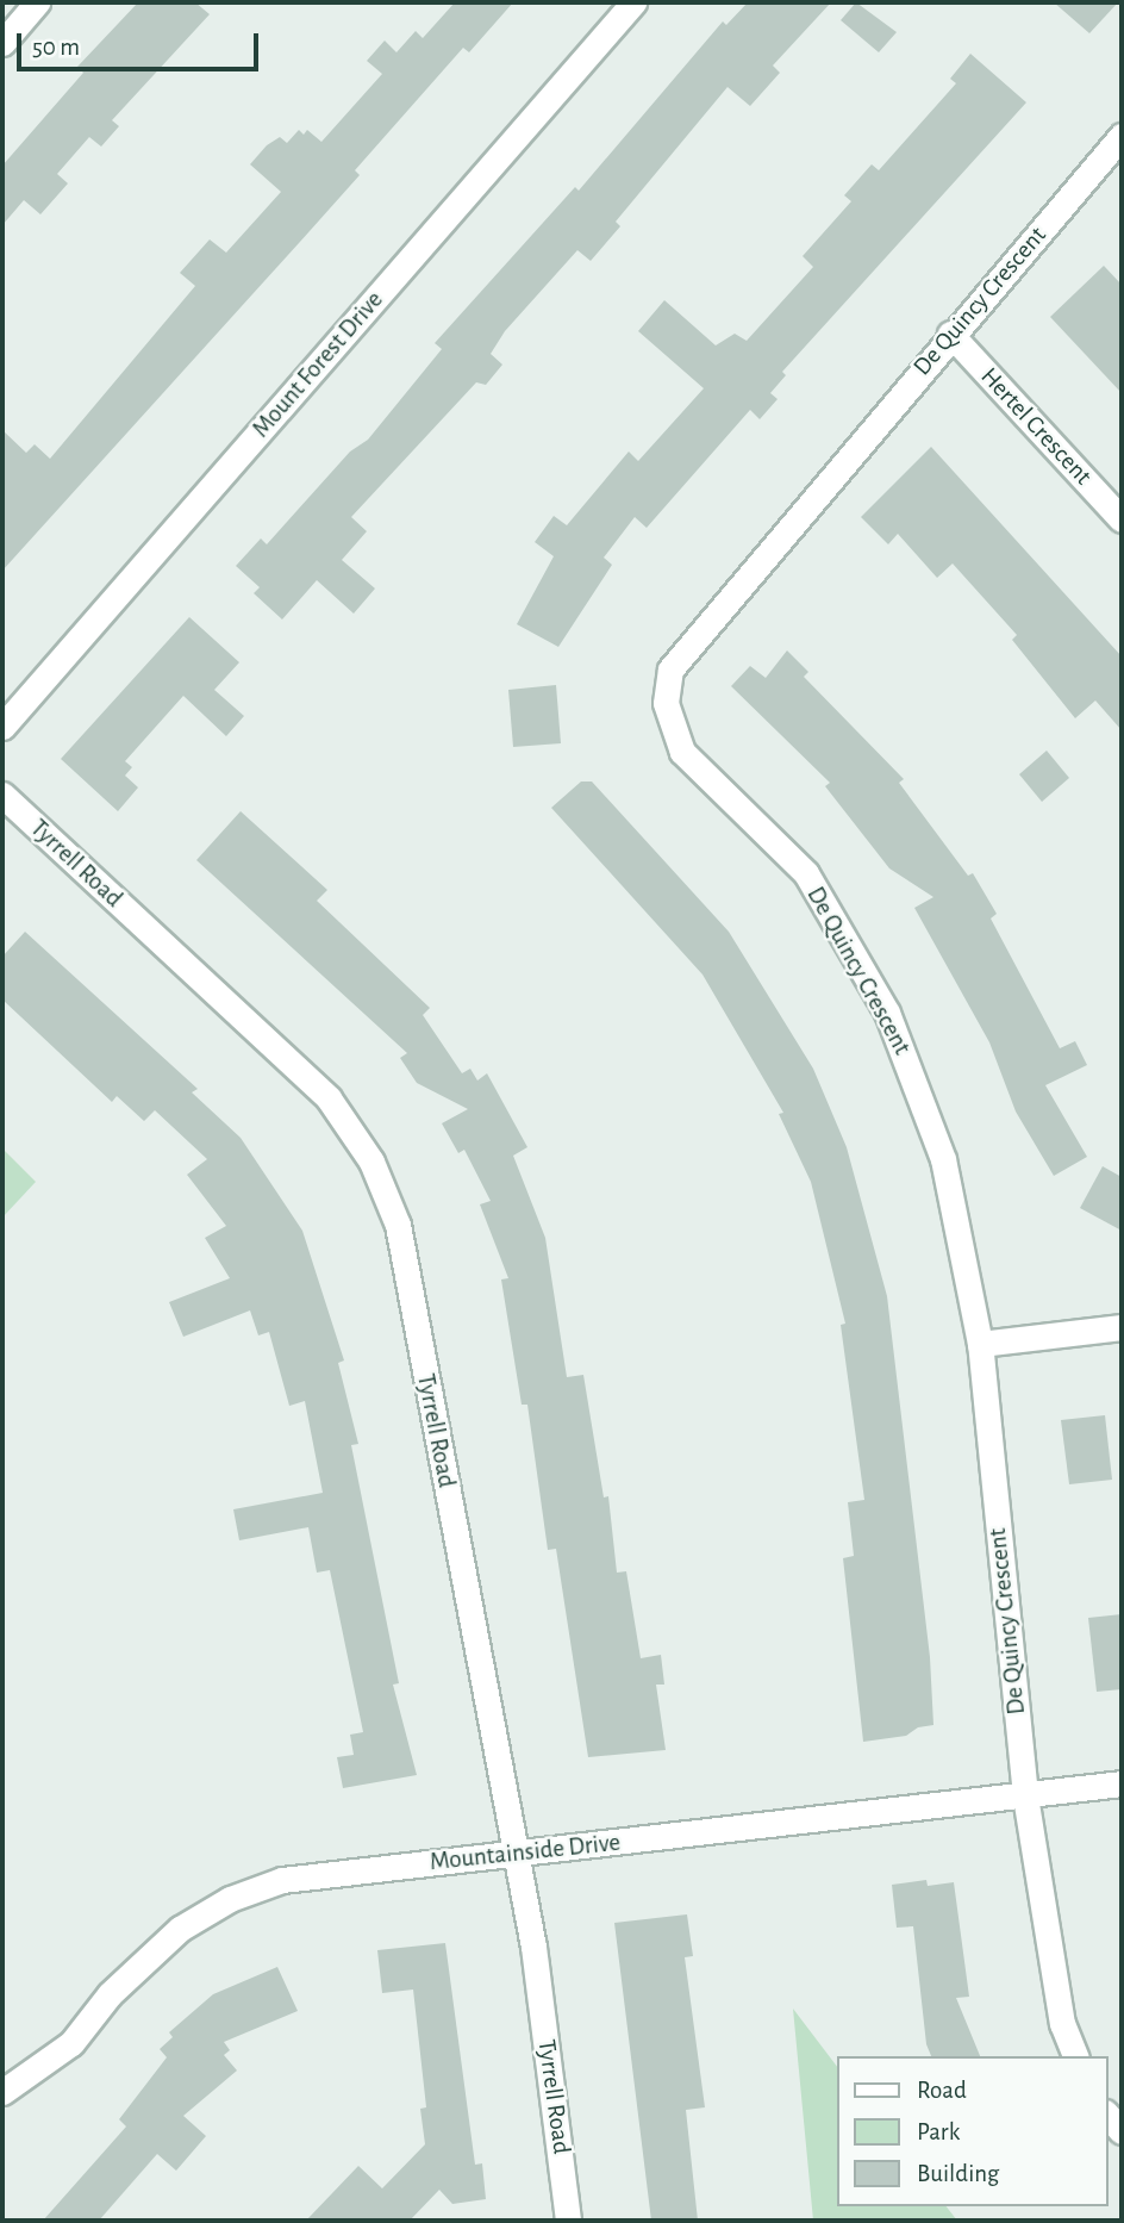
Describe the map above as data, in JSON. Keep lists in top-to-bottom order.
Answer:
{
  "streets": {
    "street": [
      "De Quincy Crescent",
      "Mount Forest Drive",
      "Hertel Crescent",
      "Tyrrell Road",
      "Mountainside Drive"
    ]
  },
  "crossings": [
    ["De Quincy Crescent", "Hertel Crescent"],
    ["De Quincy Crescent", "Mountainside Drive"],
    ["Tyrrell Road", "Mountainside Drive"]
  ],
  "legend": ["Road", "Park", "Building"],
  "scale_bar": "50 m"
}
